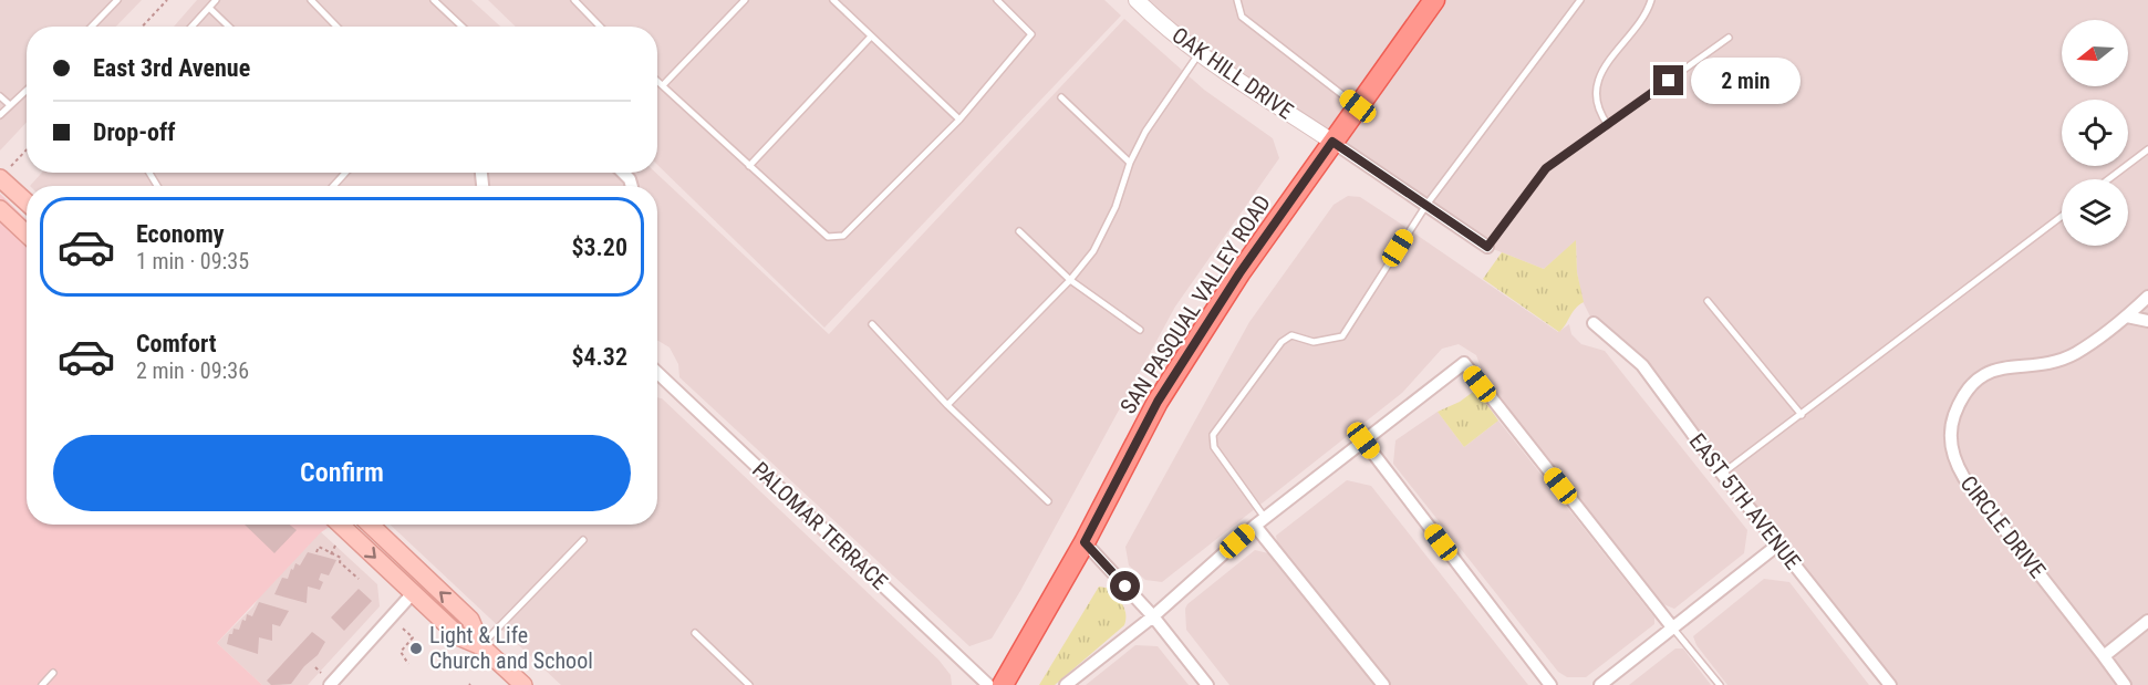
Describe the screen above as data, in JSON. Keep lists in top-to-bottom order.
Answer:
{
  "streets": {
    "main road": ["SAN PASQUAL VALLEY ROAD"],
    "street": [
      "OAK HILL DRIVE",
      "EAST 5TH AVENUE",
      "PALOMAR TERRACE",
      "CIRCLE DRIVE"
    ]
  },
  "crossings": [
    ["OAK HILL DRIVE", "SAN PASQUAL VALLEY ROAD"]
  ],
  "places": ["Light & Life Church and School"],
  "north": "left",
  "page": {
    "banner": ["East 3rd Avenue", "Drop-off"],
    "bubble": "2 min",
    "list": [
      {
        "name": "Economy",
        "note": "1 min · 09:35",
        "value": "$3.20"
      },
      {
        "name": "Comfort",
        "note": "2 min · 09:36",
        "value": "$4.32"
      }
    ],
    "buttons": "Confirm"
  }
}
